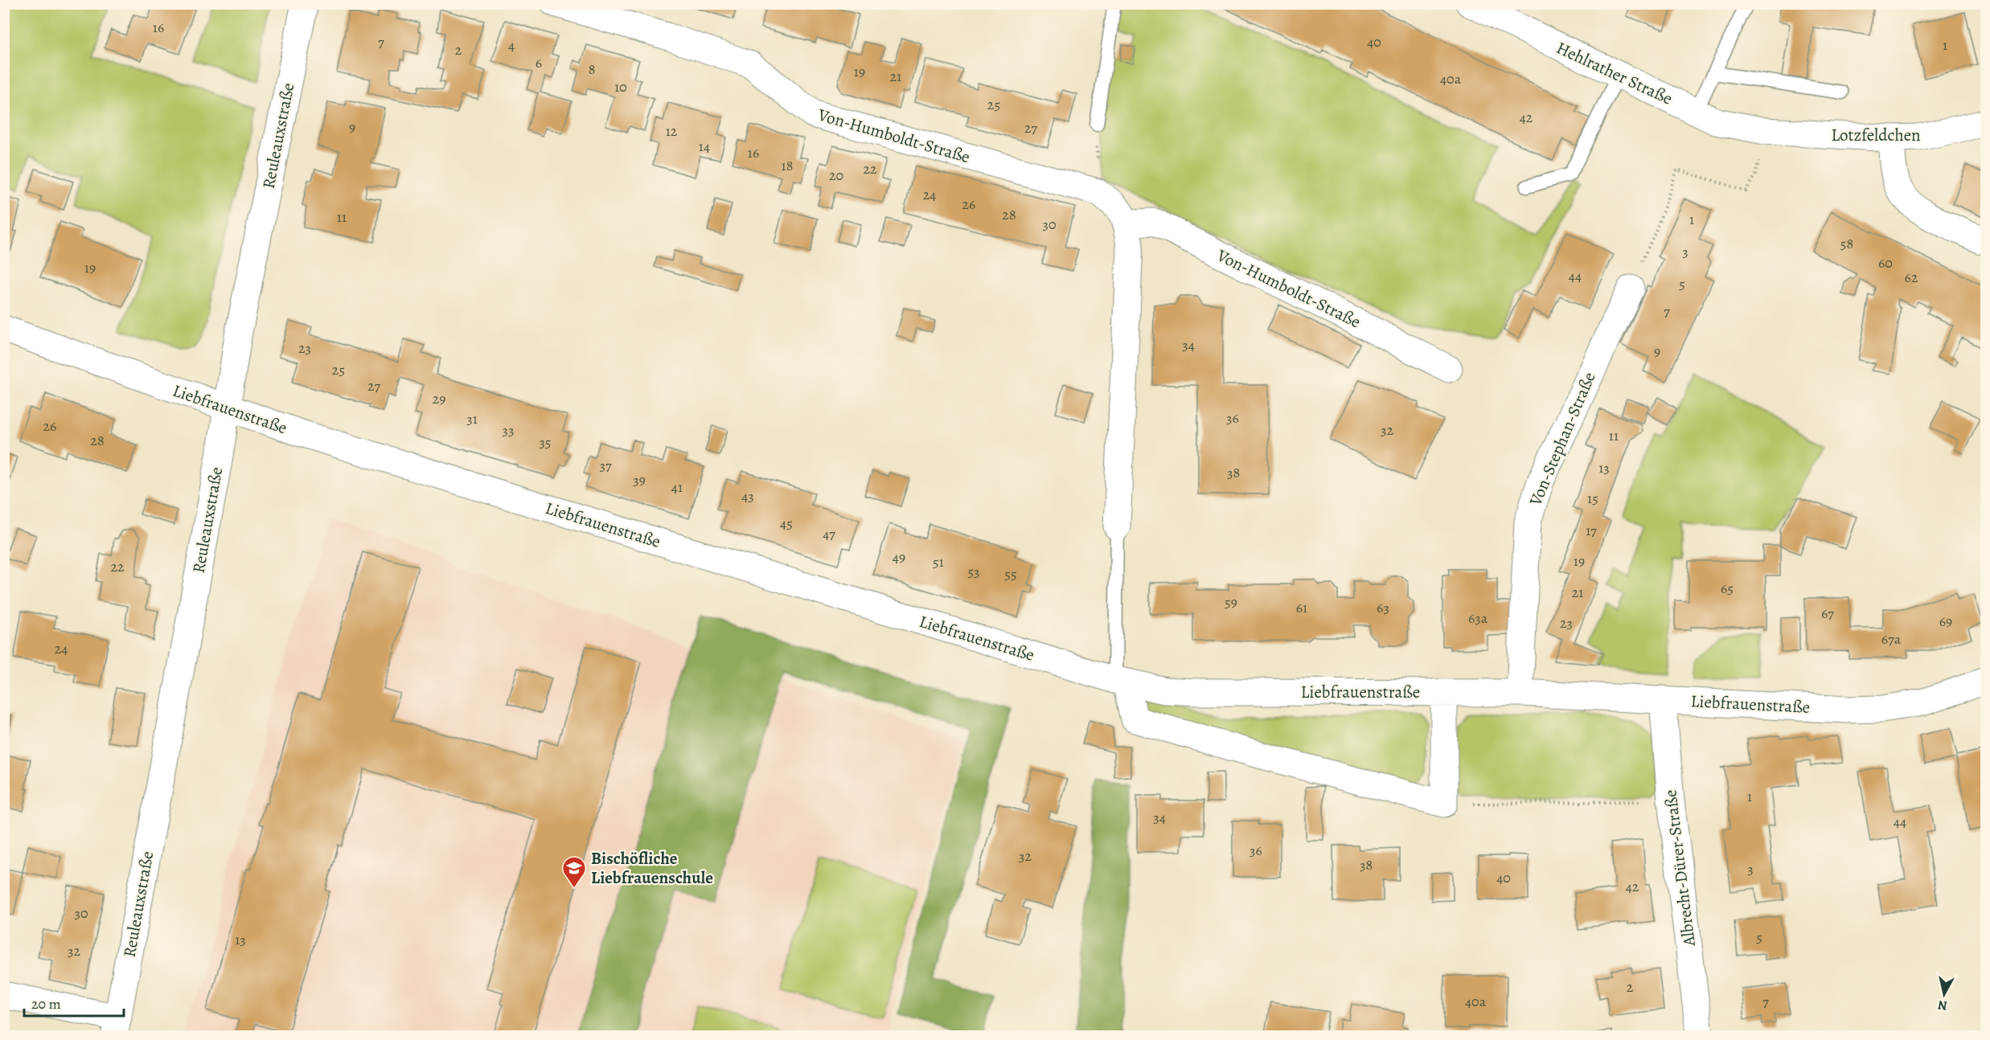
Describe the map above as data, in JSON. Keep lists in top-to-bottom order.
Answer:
{
  "streets": {
    "street": [
      "Hehlrather Straße",
      "Lotzfeldchen",
      "Reuleauxstraße",
      "Von-Humboldt-Straße",
      "Liebfrauenstraße",
      "Von-Stephan-Straße",
      "Albrecht-Dürer-Straße"
    ]
  },
  "crossings": [
    ["Hehlrather Straße", "Lotzfeldchen"],
    ["Reuleauxstraße", "Liebfrauenstraße"],
    ["Liebfrauenstraße", "Von-Stephan-Straße"],
    ["Liebfrauenstraße", "Albrecht-Dürer-Straße"]
  ],
  "places": {
    "school or university": ["Bischöfliche Liebfrauenschule"]
  },
  "house_numbers": [
    "16",
    "7",
    "40",
    "4",
    "1",
    "2",
    "6",
    "8",
    "19",
    "21",
    "40a",
    "10",
    "25",
    "42",
    "9",
    "27",
    "12",
    "14",
    "16",
    "18",
    "22",
    "20",
    "24",
    "26",
    "28",
    "11",
    "1",
    "30",
    "58",
    "3",
    "60",
    "19",
    "44",
    "62",
    "5",
    "7",
    "34",
    "23",
    "9",
    "25",
    "27",
    "29",
    "36",
    "31",
    "26",
    "33",
    "32",
    "11",
    "28",
    "35",
    "37",
    "13",
    "38",
    "39",
    "41",
    "43",
    "15",
    "45",
    "17",
    "47",
    "49",
    "19",
    "51",
    "22",
    "53",
    "55",
    "65",
    "21",
    "59",
    "61",
    "63",
    "67",
    "63a",
    "69",
    "23",
    "67a",
    "24",
    "1",
    "34",
    "44",
    "36",
    "32",
    "38",
    "3",
    "40",
    "42",
    "30",
    "5",
    "13",
    "32",
    "2",
    "40a",
    "7"
  ],
  "scale_bar": "20 m",
  "north": "bottom"
}
